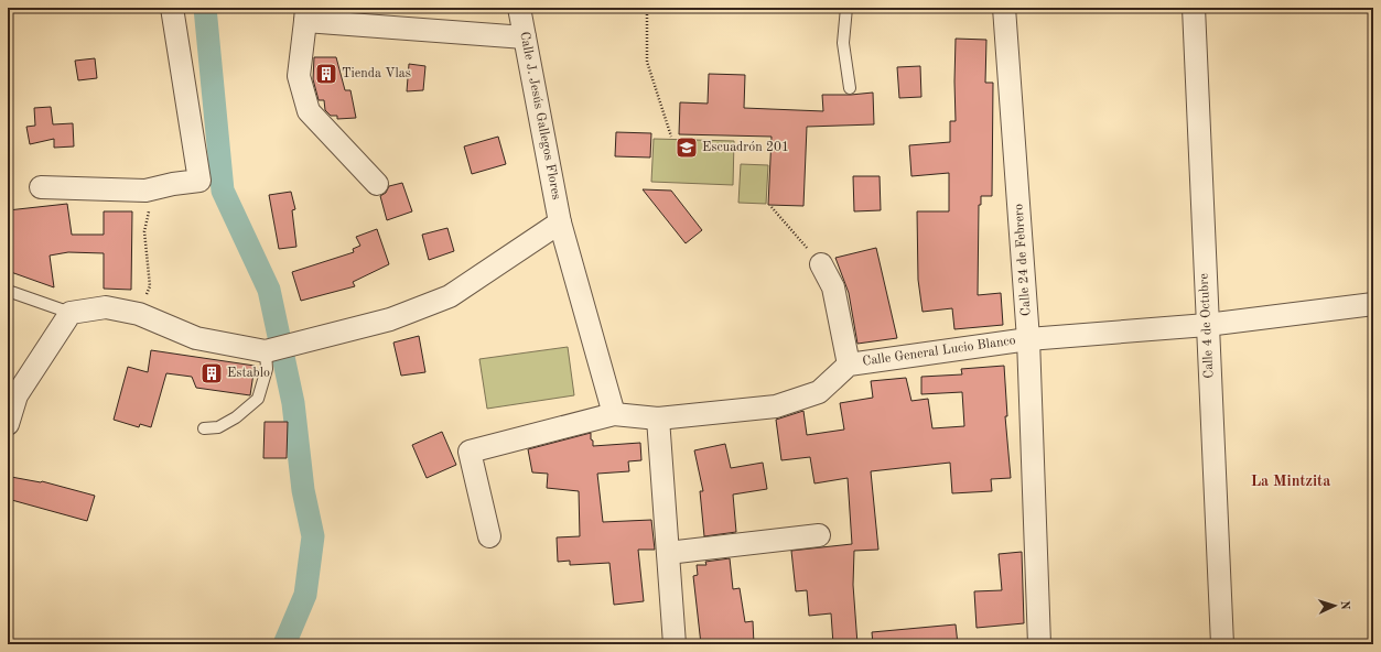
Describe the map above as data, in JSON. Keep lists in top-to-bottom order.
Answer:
{
  "streets": {
    "street": [
      "Calle J. Jesús Gallegos Flores",
      "Calle 24 de Febrero",
      "Calle 4 de Octubre",
      "Calle General Lucio Blanco"
    ]
  },
  "crossings": [
    ["Calle J. Jesús Gallegos Flores", "Calle General Lucio Blanco"],
    ["Calle 24 de Febrero", "Calle General Lucio Blanco"],
    ["Calle 4 de Octubre", "Calle General Lucio Blanco"]
  ],
  "districts": ["La Mintzita"],
  "places": {
    "building": ["Tienda Vlas", "Establo"],
    "school or university": ["Escuadrón 201"]
  },
  "north": "right"
}
